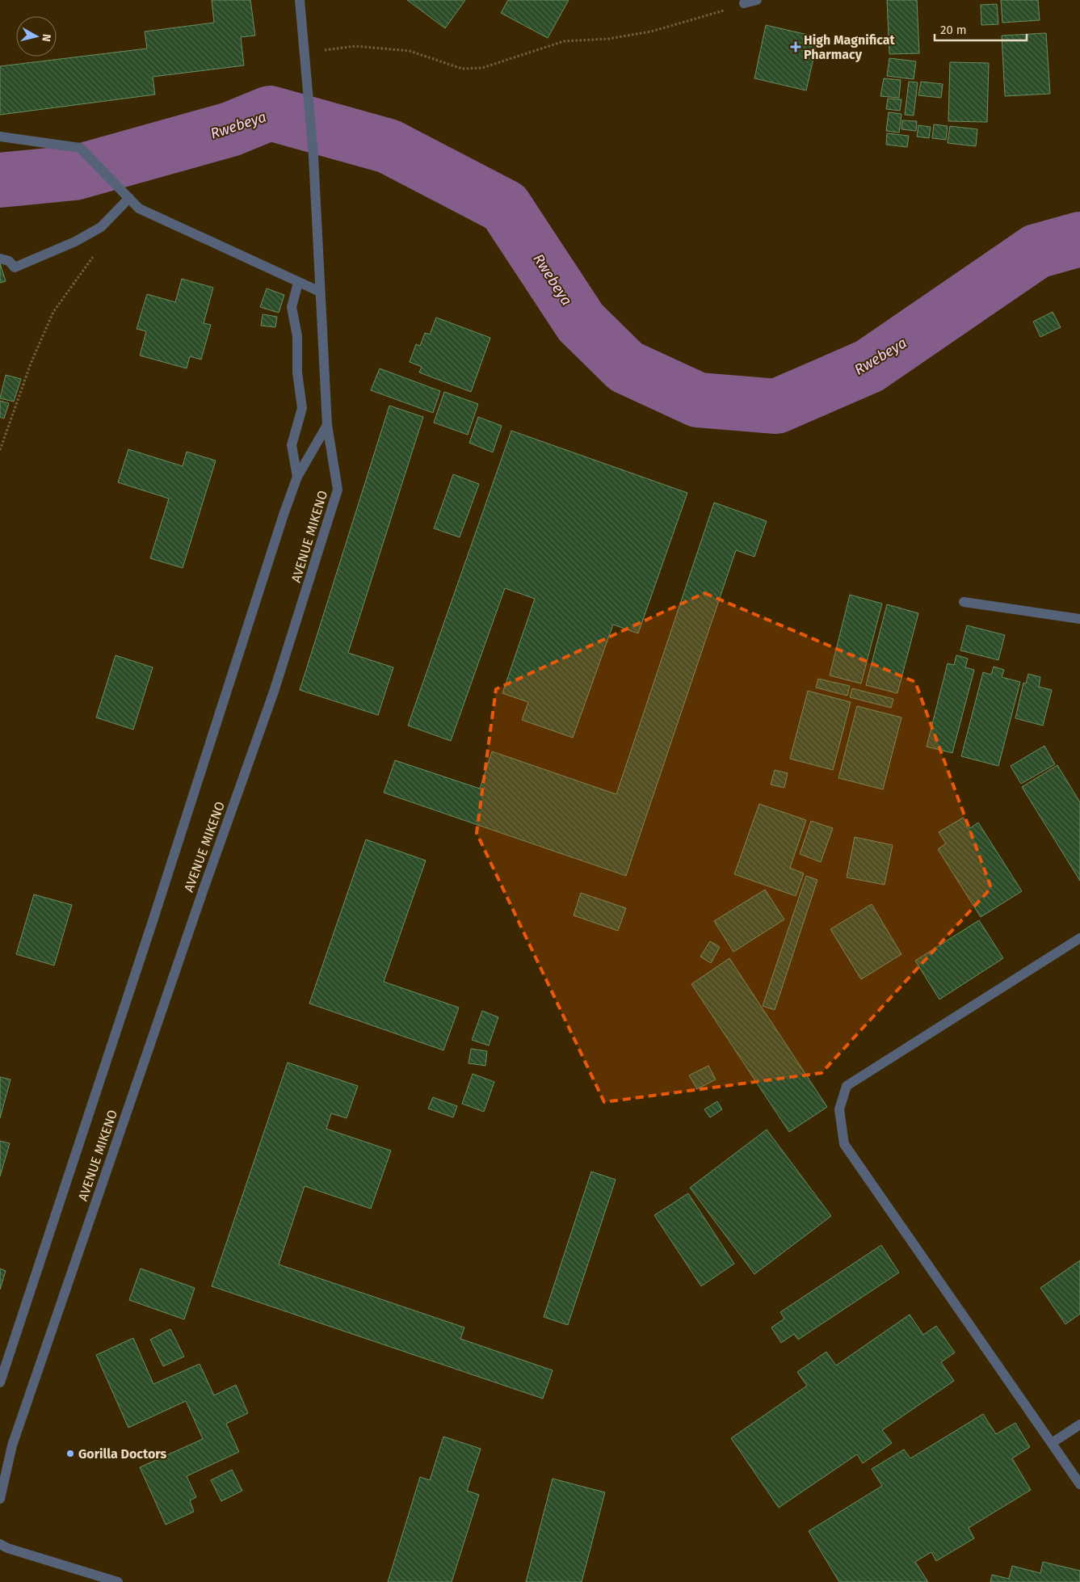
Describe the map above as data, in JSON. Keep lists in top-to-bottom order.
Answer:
{
  "streets": {
    "street": ["AVENUE MIKENO"]
  },
  "water": ["Rwebeya"],
  "places": {
    "health": ["High Magnificat Pharmacy"],
    "other": ["Gorilla Doctors"]
  },
  "scale_bar": "20 m",
  "north": "right"
}
